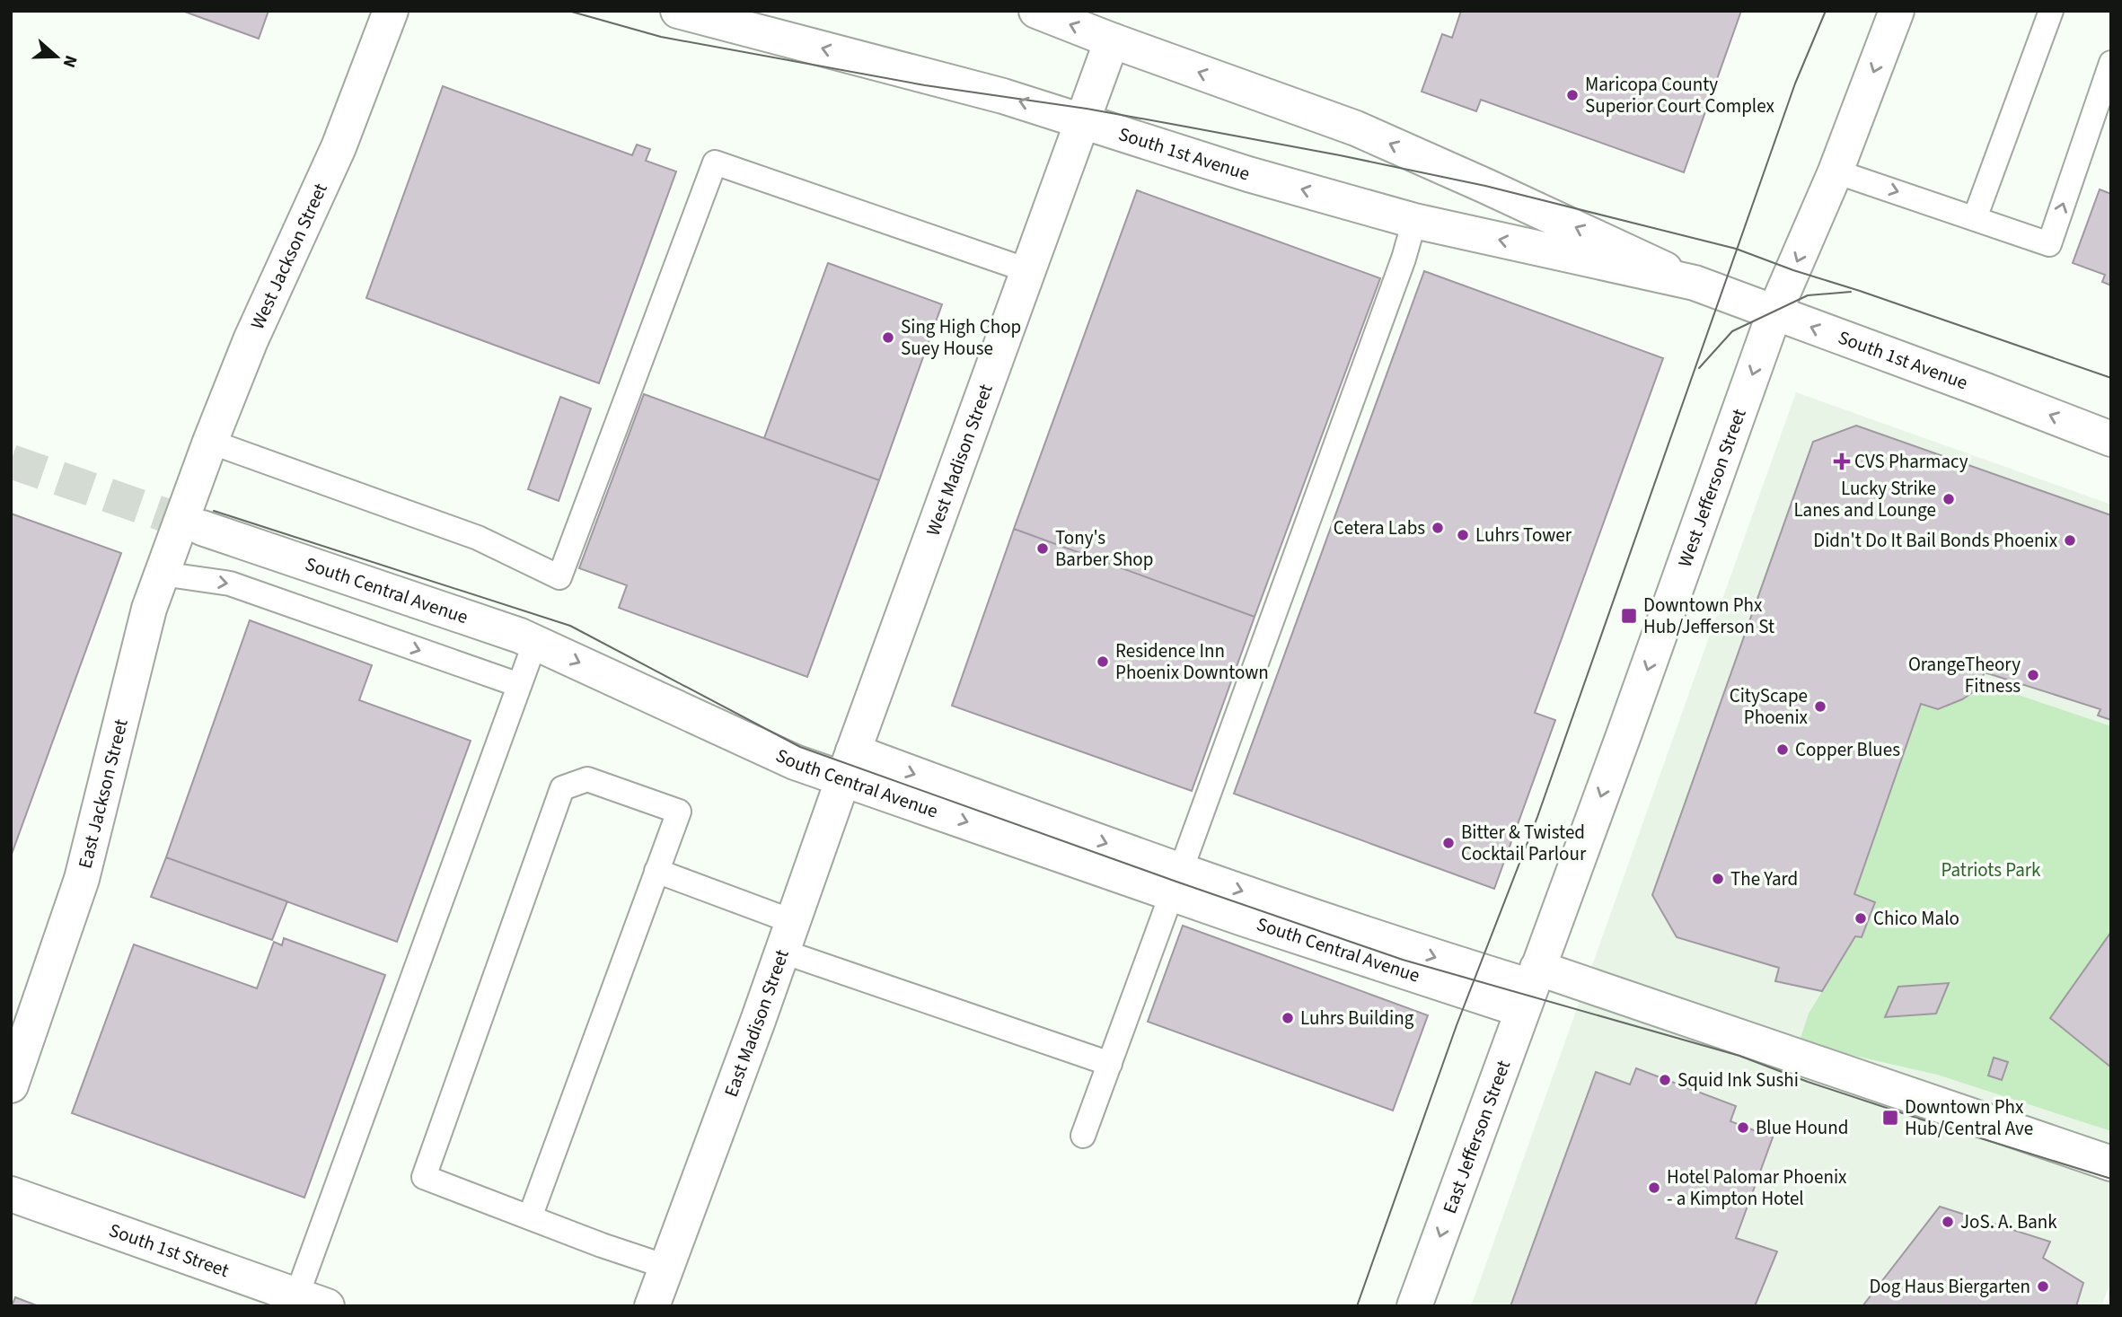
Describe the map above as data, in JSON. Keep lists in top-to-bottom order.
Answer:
{
  "streets": {
    "main road": [
      "South 1st Avenue",
      "West Jackson Street",
      "West Madison Street",
      "West Jefferson Street",
      "South Central Avenue",
      "East Jackson Street",
      "East Madison Street",
      "East Jefferson Street",
      "South 1st Street"
    ]
  },
  "crossings": [
    ["South 1st Avenue", "West Madison Street"],
    ["South 1st Avenue", "West Jefferson Street"],
    ["West Jackson Street", "South Central Avenue"],
    ["West Jackson Street", "East Jackson Street"],
    ["West Madison Street", "South Central Avenue"],
    ["West Madison Street", "East Madison Street"],
    ["West Jefferson Street", "South Central Avenue"],
    ["West Jefferson Street", "East Jefferson Street"],
    ["South Central Avenue", "East Jackson Street"],
    ["South Central Avenue", "East Madison Street"],
    ["South Central Avenue", "East Jefferson Street"]
  ],
  "one_way": [
    "South 1st Avenue",
    "West Jefferson Street",
    "South Central Avenue",
    "East Jefferson Street"
  ],
  "parks": ["Patriots Park"],
  "places": {
    "other": [
      "Maricopa County Superior Court Complex",
      "Sing High Chop Suey House",
      "Lucky Strike Lanes and Lounge",
      "Cetera Labs",
      "Luhrs Tower",
      "Didn't Do It Bail Bonds Phoenix",
      "Tony's Barber Shop",
      "Residence Inn Phoenix Downtown",
      "OrangeTheory Fitness",
      "CityScape Phoenix",
      "Copper Blues",
      "Bitter & Twisted Cocktail Parlour",
      "The Yard",
      "Chico Malo",
      "Luhrs Building",
      "Squid Ink Sushi",
      "Blue Hound",
      "Hotel Palomar Phoenix - a Kimpton Hotel",
      "JoS. A. Bank",
      "Dog Haus Biergarten"
    ],
    "health": ["CVS Pharmacy"],
    "transit": ["Downtown Phx Hub/Jefferson St", "Downtown Phx Hub/Central Ave"]
  },
  "north": "right"
}
